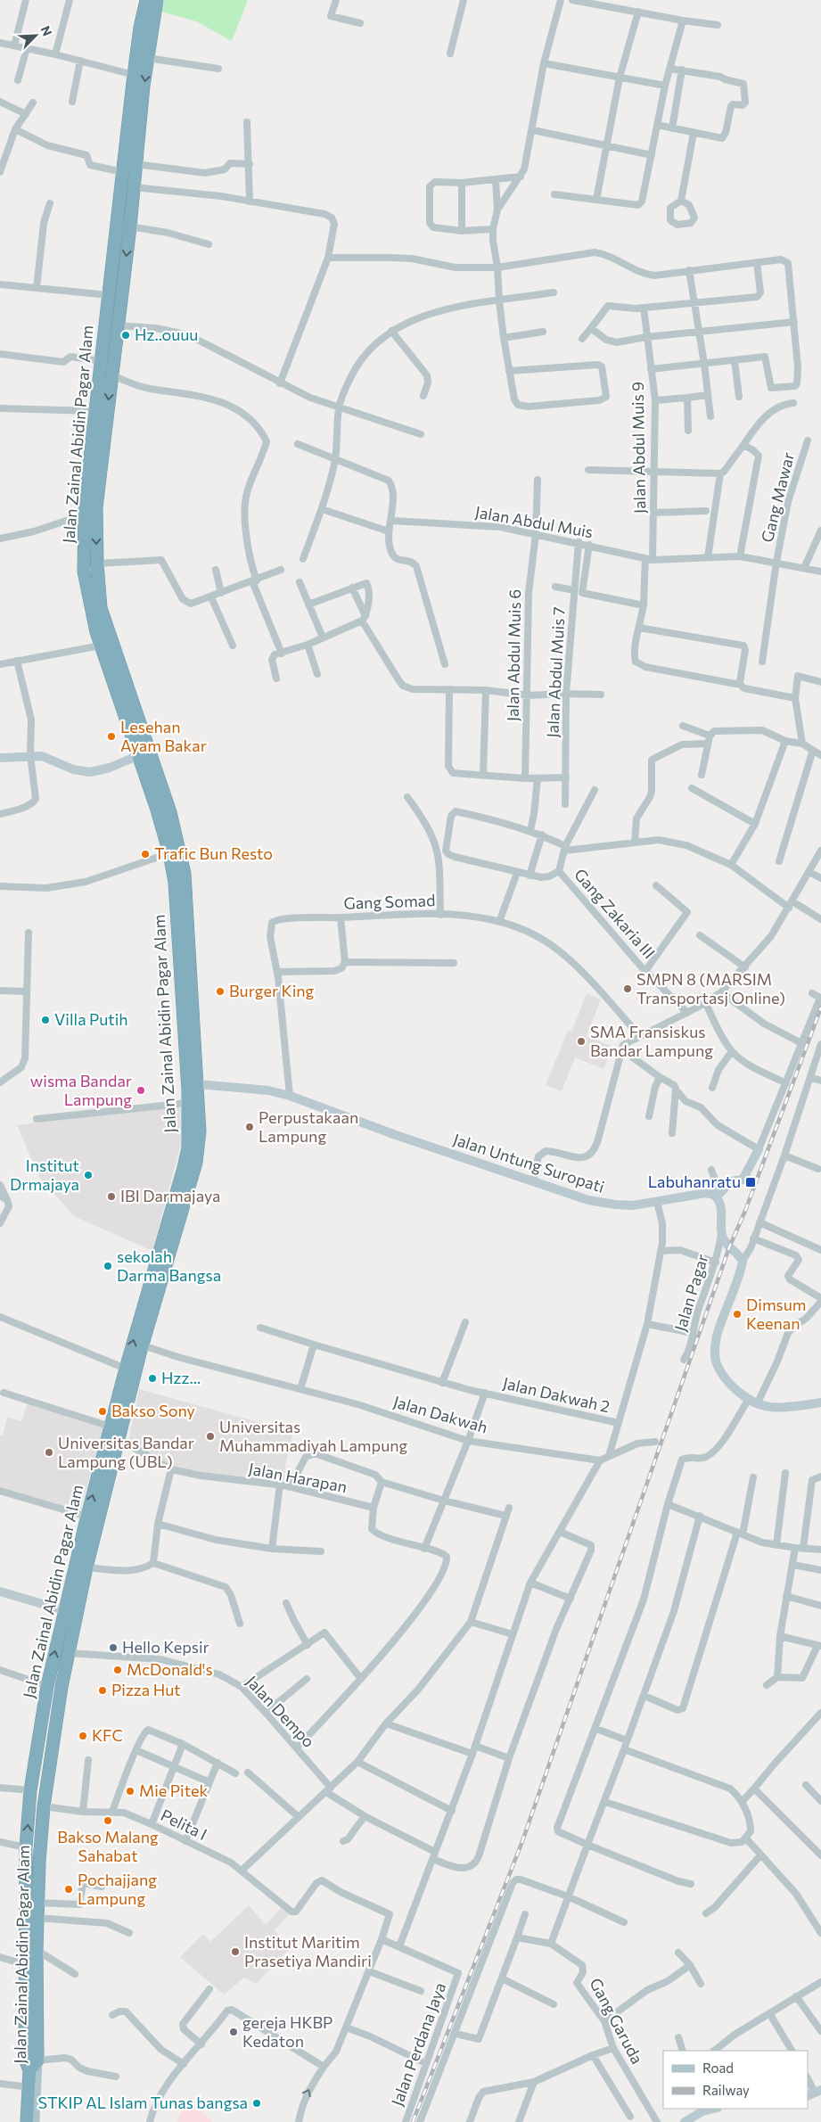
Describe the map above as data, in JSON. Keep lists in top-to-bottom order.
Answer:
{
  "streets": {
    "highway": ["Jalan Zainal Abidin Pagar Alam"],
    "main road": ["Jalan Untung Suropati"],
    "street": [
      "Jalan Abdul Muis 9",
      "Gang Mawar",
      "Jalan Abdul Muis",
      "Jalan Abdul Muis 6",
      "Jalan Abdul Muis 7",
      "Gang Somad",
      "Gang Zakaria III",
      "Jalan Pagar",
      "Jalan Dakwah 2",
      "Jalan Dakwah",
      "Jalan Harapan",
      "Jalan Dempo",
      "Pelita I",
      "Gang Garuda",
      "Jalan Perdana Jaya"
    ]
  },
  "crossings": [
    ["Jalan Zainal Abidin Pagar Alam", "Jalan Untung Suropati"],
    ["Jalan Zainal Abidin Pagar Alam", "Jalan Dakwah"],
    ["Jalan Zainal Abidin Pagar Alam", "Jalan Harapan"],
    ["Jalan Zainal Abidin Pagar Alam", "Jalan Dempo"],
    ["Jalan Zainal Abidin Pagar Alam", "Pelita I"],
    ["Jalan Abdul Muis 9", "Jalan Abdul Muis"],
    ["Jalan Abdul Muis 9", "Jalan Abdul Muis 7"],
    ["Gang Mawar", "Jalan Abdul Muis"],
    ["Jalan Abdul Muis", "Jalan Abdul Muis 6"],
    ["Jalan Abdul Muis", "Jalan Abdul Muis 7"],
    ["Gang Somad", "Jalan Untung Suropati"],
    ["Jalan Untung Suropati", "Jalan Dakwah 2"]
  ],
  "places": {
    "other": [
      "Hz..ouuu",
      "Lesehan Ayam Bakar",
      "Trafic Bun Resto",
      "SMPN 8 (MARSIM Transportasj Online)",
      "Burger King",
      "Villa Putih",
      "SMA Fransiskus Bandar Lampung",
      "wisma Bandar Lampung",
      "Perpustakaan Lampung",
      "Institut Drmajaya",
      "IBI Darmajaya",
      "sekolah Darma Bangsa",
      "Dimsum Keenan",
      "Hzz...",
      "Bakso Sony",
      "Universitas Muhammadiyah Lampung",
      "Universitas Bandar Lampung (UBL)",
      "Hello Kepsir",
      "McDonald's",
      "Pizza Hut",
      "KFC",
      "Mie Pitek",
      "Bakso Malang Sahabat",
      "Pochajjang Lampung",
      "Institut Maritim Prasetiya Mandiri",
      "gereja HKBP Kedaton",
      "STKIP AL Islam Tunas bangsa"
    ],
    "transit": ["Labuhanratu"]
  },
  "legend": ["Road", "Railway"],
  "north": "top right"
}
